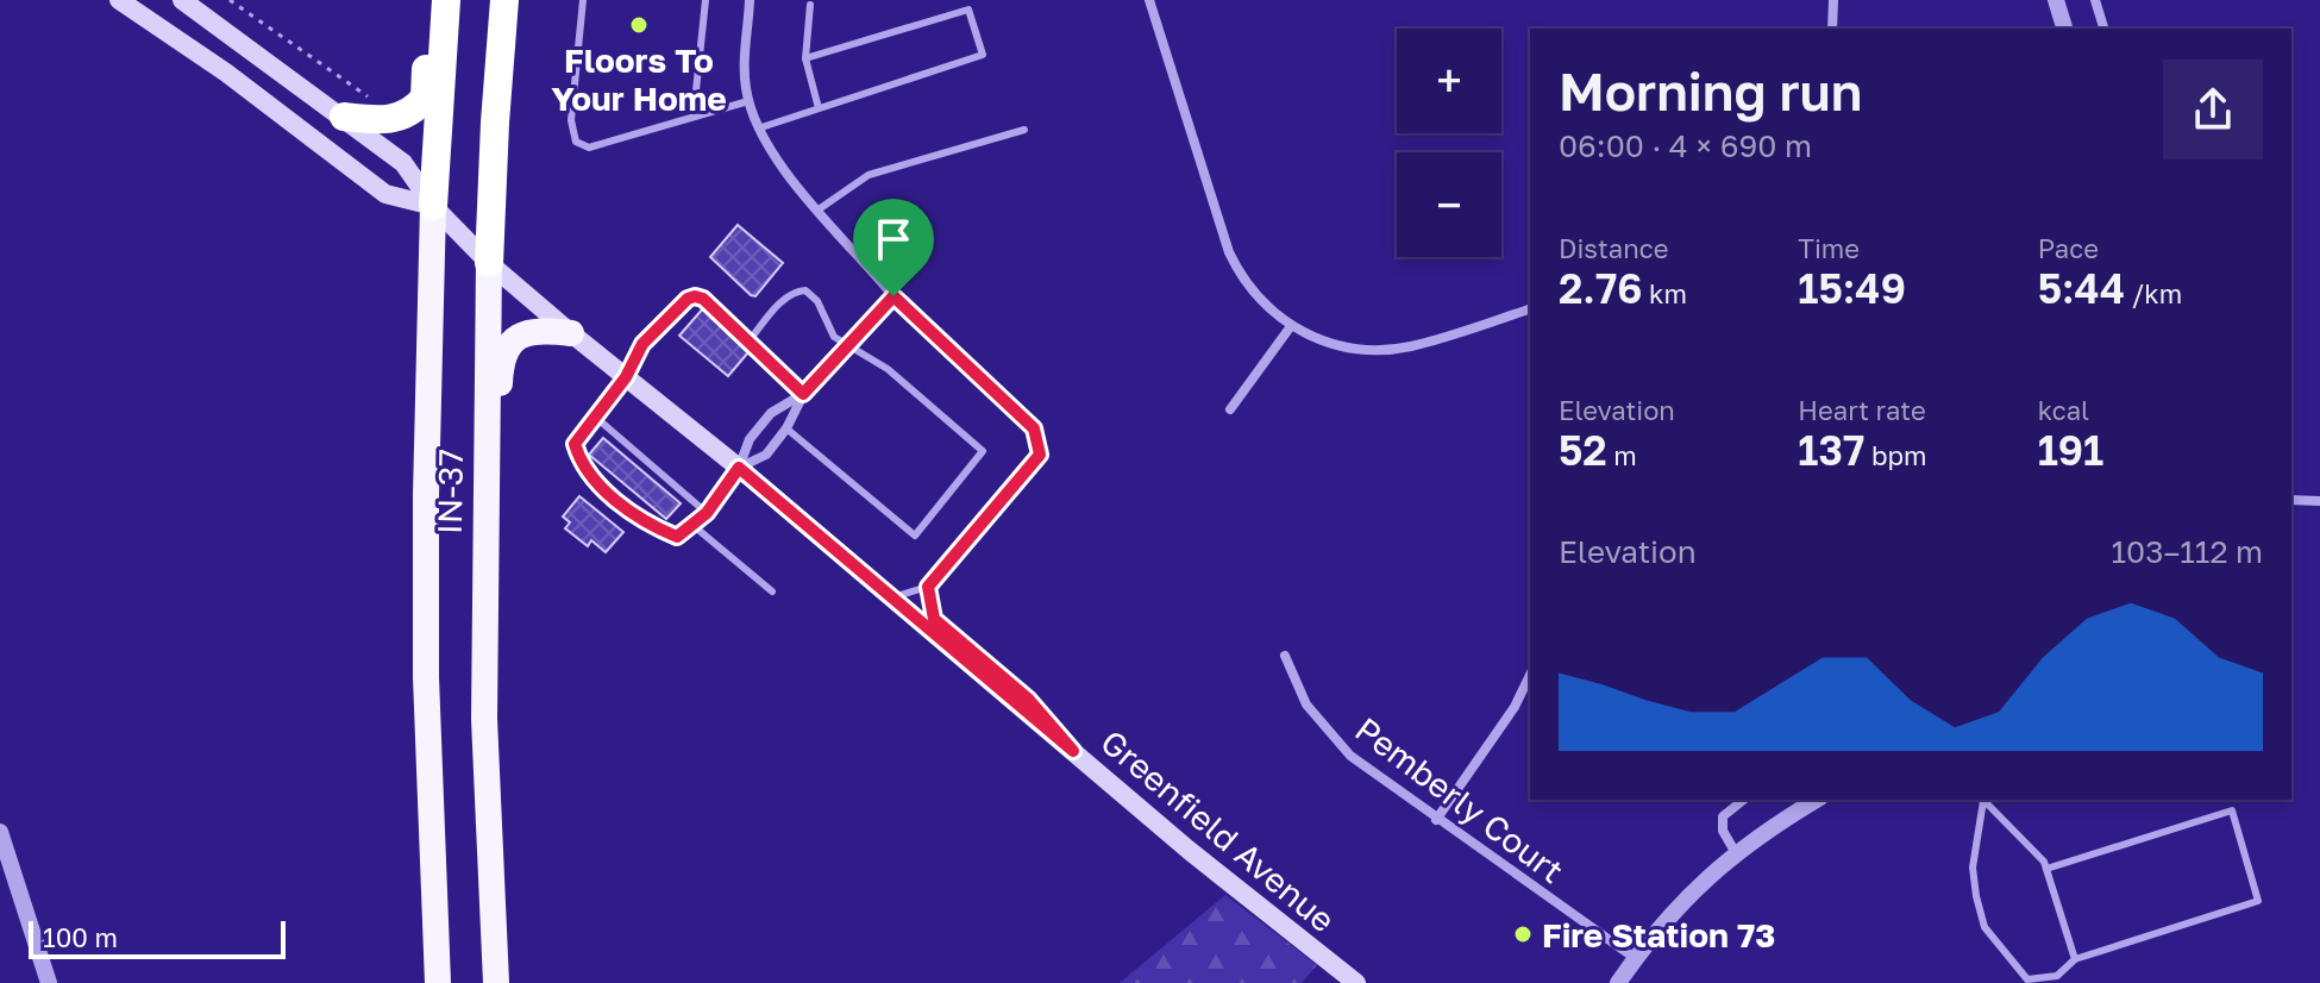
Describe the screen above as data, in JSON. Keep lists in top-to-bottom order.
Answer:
{
  "streets": {
    "highway": ["IN-37"],
    "main road": ["Greenfield Avenue"],
    "street": ["Pemberly Court"]
  },
  "crossings": [
    ["IN-37", "Greenfield Avenue"]
  ],
  "places": ["Floors To Your Home", "Fire Station 73"],
  "scale_bar": "100 m",
  "page": {
    "map_buttons": ["+", "−"],
    "heading": ["Morning run", "06:00 · 4 × 690 m"],
    "stats": [
      ["Distance", "2.76 km"],
      ["Time", "15:49"],
      ["Pace", "5:44 /km"],
      ["Elevation", "52 m"],
      ["Heart rate", "137 bpm"],
      ["kcal", "191"]
    ],
    "chart": ["Elevation", "103–112 m"],
    "scale": "100 m"
  }
}
